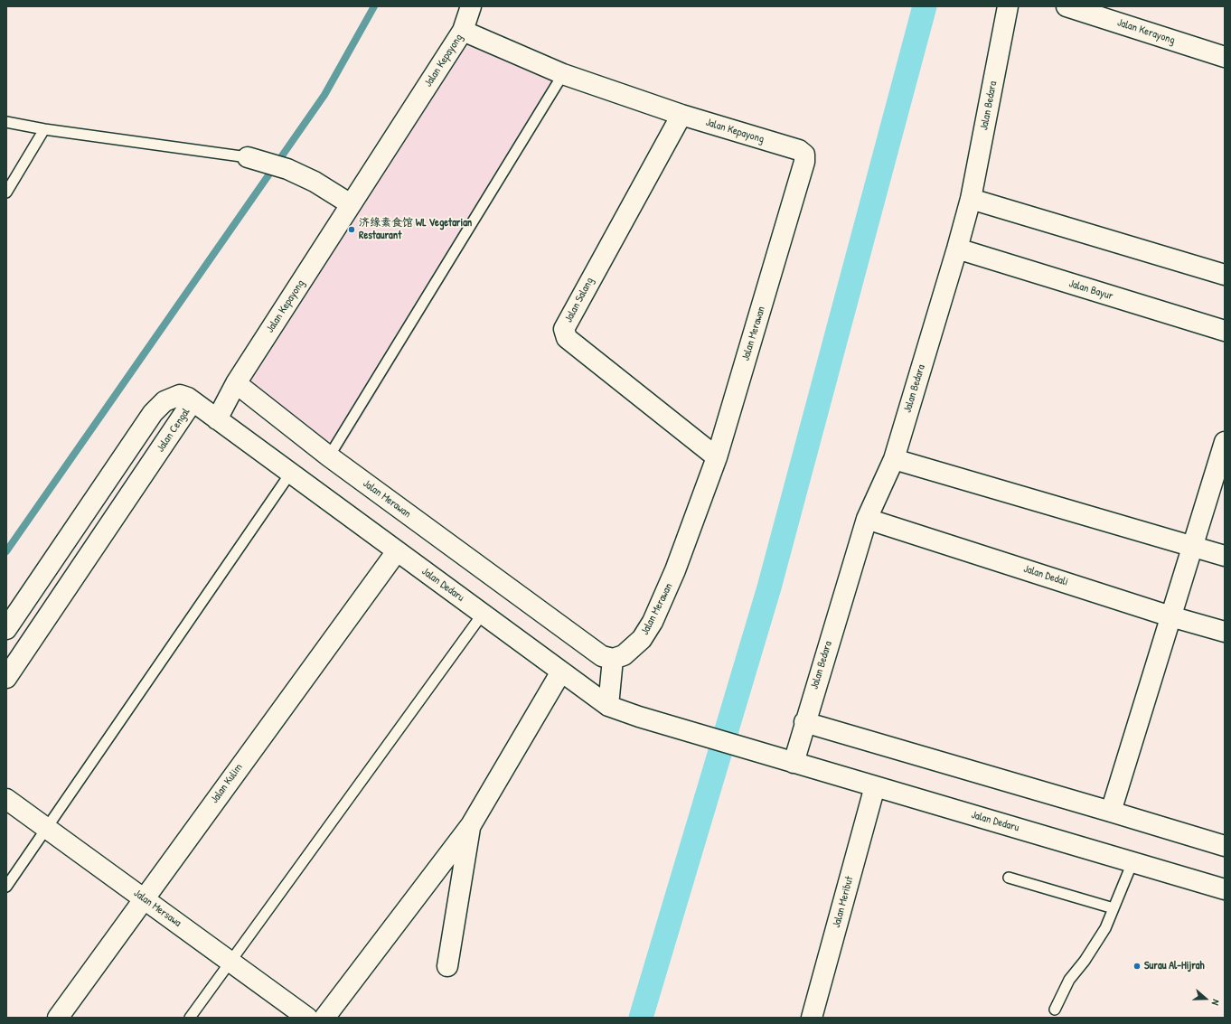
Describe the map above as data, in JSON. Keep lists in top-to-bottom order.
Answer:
{
  "streets": {
    "street": [
      "Jalan Kerayong",
      "Jalan Kepayong",
      "Jalan Bedara",
      "Jalan Bayur",
      "Jalan Salang",
      "Jalan Merawan",
      "Jalan Cengal",
      "Jalan Dedali",
      "Jalan Dedaru",
      "Jalan Kulim",
      "Jalan Meribut",
      "Jalan Mersawa"
    ]
  },
  "crossings": [
    ["Jalan Kepayong", "Jalan Salang"],
    ["Jalan Kepayong", "Jalan Merawan"],
    ["Jalan Kepayong", "Jalan Dedaru"],
    ["Jalan Bedara", "Jalan Bayur"],
    ["Jalan Bedara", "Jalan Dedali"],
    ["Jalan Bedara", "Jalan Dedaru"],
    ["Jalan Salang", "Jalan Merawan"],
    ["Jalan Cengal", "Jalan Dedaru"],
    ["Jalan Dedaru", "Jalan Kulim"],
    ["Jalan Dedaru", "Jalan Meribut"],
    ["Jalan Kulim", "Jalan Mersawa"]
  ],
  "places": ["济缘素食馆 WL Vegetarian Restaurant", "Surau Al-Hijrah"],
  "north": "right"
}
